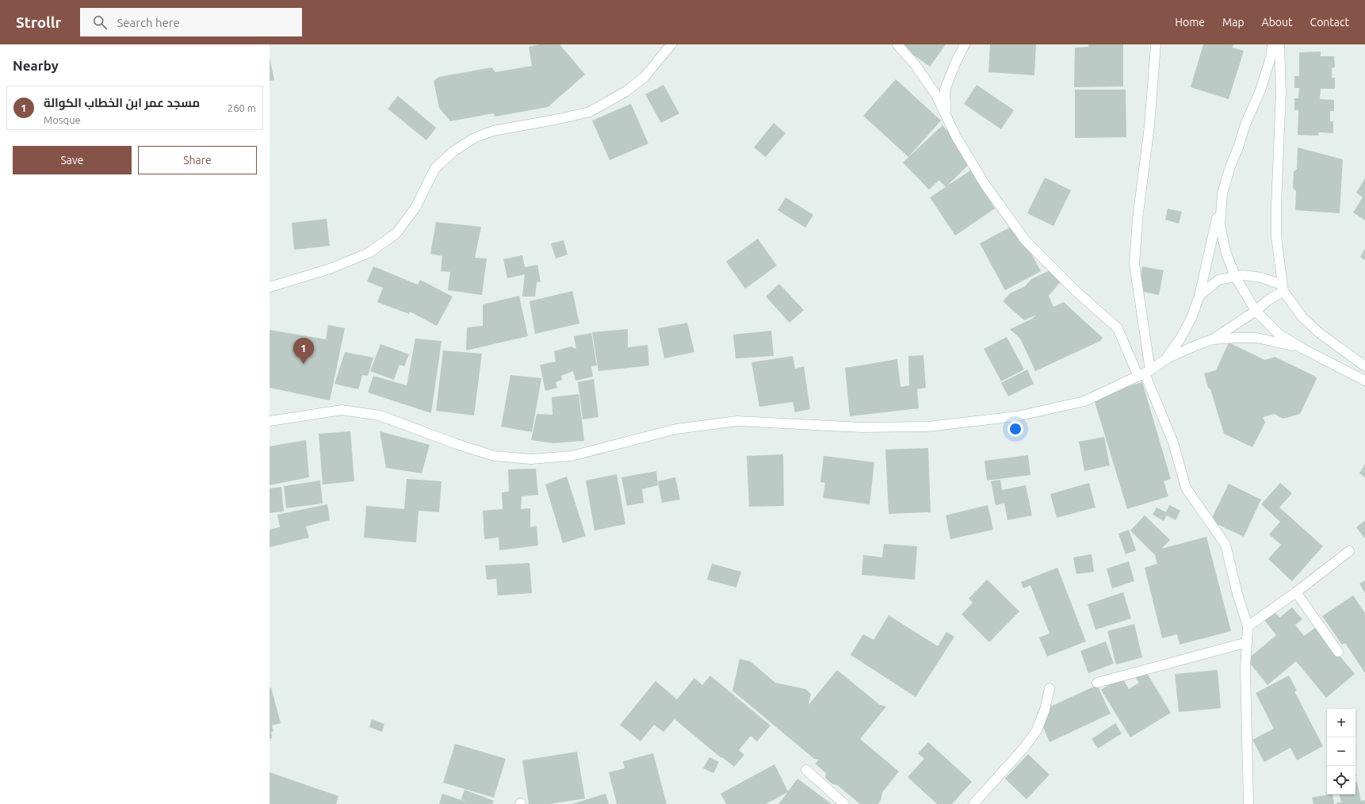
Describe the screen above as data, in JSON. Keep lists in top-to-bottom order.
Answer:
{
  "page": {
    "header": "Strollr",
    "search": "Search here",
    "nav": [
      "Home",
      "Map",
      "About",
      "Contact"
    ],
    "heading": "Nearby",
    "list": [
      {
        "mark": "1",
        "name": "مسجد عمر ابن الخطاب الكوالة",
        "note": "Mosque",
        "value": "260 m"
      }
    ],
    "buttons": ["Save", "Share"],
    "pins": "1",
    "map_buttons": ["+", "−"]
  }
}
